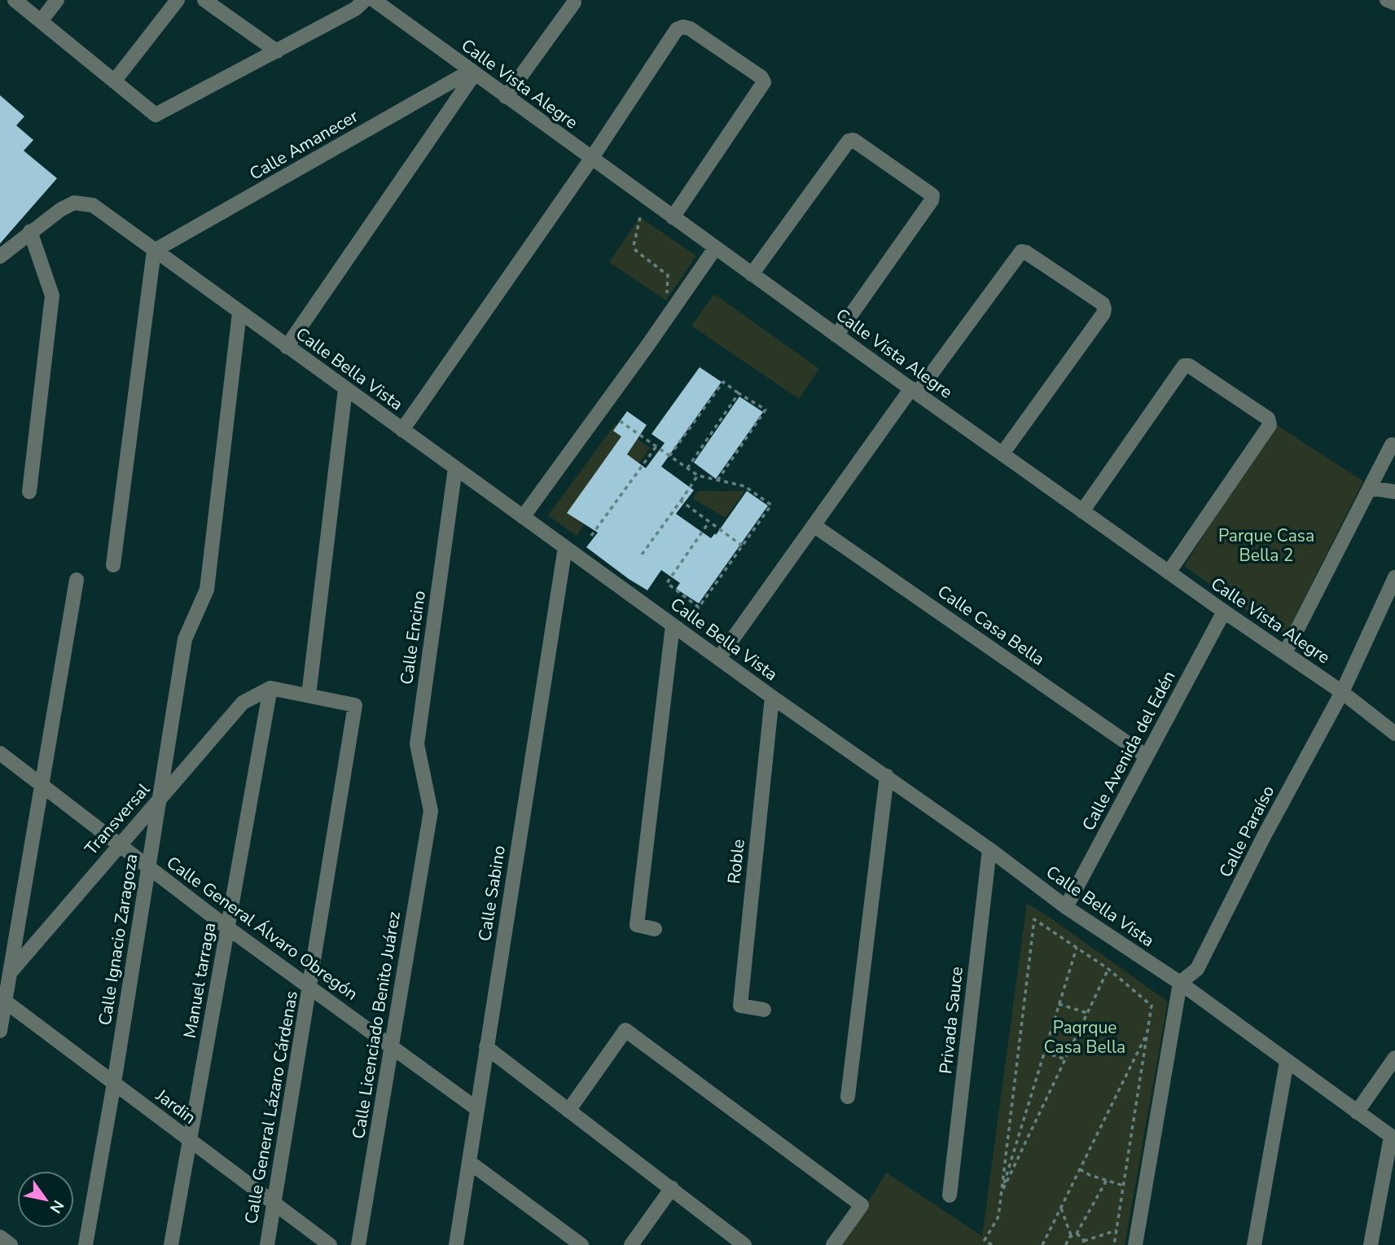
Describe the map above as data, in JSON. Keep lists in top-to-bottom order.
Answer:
{
  "streets": {
    "street": [
      "Calle Vista Alegre",
      "Calle Amanecer",
      "Calle Bella Vista",
      "Calle Casa Bella",
      "Calle Encino",
      "Calle Avenida del Edén",
      "Transversal",
      "Calle Paraíso",
      "Roble",
      "Calle Sabino",
      "Calle General Álvaro Obregón",
      "Calle Ignacio Zaragoza",
      "Manuel tarraga",
      "Privada Sauce",
      "Calle Licenciado Benito Juárez",
      "Jardin",
      "Calle General Lázaro Cárdenas"
    ]
  },
  "crossings": [
    ["Calle Vista Alegre", "Calle Amanecer"],
    ["Calle Vista Alegre", "Calle Avenida del Edén"],
    ["Calle Vista Alegre", "Calle Paraíso"],
    ["Calle Amanecer", "Calle Bella Vista"],
    ["Calle Bella Vista", "Calle Encino"],
    ["Calle Bella Vista", "Calle Avenida del Edén"],
    ["Calle Bella Vista", "Calle Paraíso"],
    ["Calle Bella Vista", "Roble"],
    ["Calle Bella Vista", "Calle Sabino"],
    ["Calle Bella Vista", "Calle Ignacio Zaragoza"],
    ["Calle Bella Vista", "Privada Sauce"],
    ["Calle Casa Bella", "Calle Avenida del Edén"],
    ["Calle Encino", "Calle Licenciado Benito Juárez"],
    ["Transversal", "Calle General Álvaro Obregón"],
    ["Transversal", "Calle Ignacio Zaragoza"],
    ["Transversal", "Manuel tarraga"],
    ["Calle Sabino", "Calle General Álvaro Obregón"],
    ["Calle General Álvaro Obregón", "Calle Ignacio Zaragoza"],
    ["Calle General Álvaro Obregón", "Manuel tarraga"],
    ["Calle General Álvaro Obregón", "Calle Licenciado Benito Juárez"],
    ["Calle General Álvaro Obregón", "Calle General Lázaro Cárdenas"],
    ["Calle Ignacio Zaragoza", "Jardin"],
    ["Manuel tarraga", "Jardin"],
    ["Jardin", "Calle General Lázaro Cárdenas"]
  ],
  "parks": ["Parque Casa Bella 2", "Paqrque Casa Bella"],
  "north": "bottom right"
}
